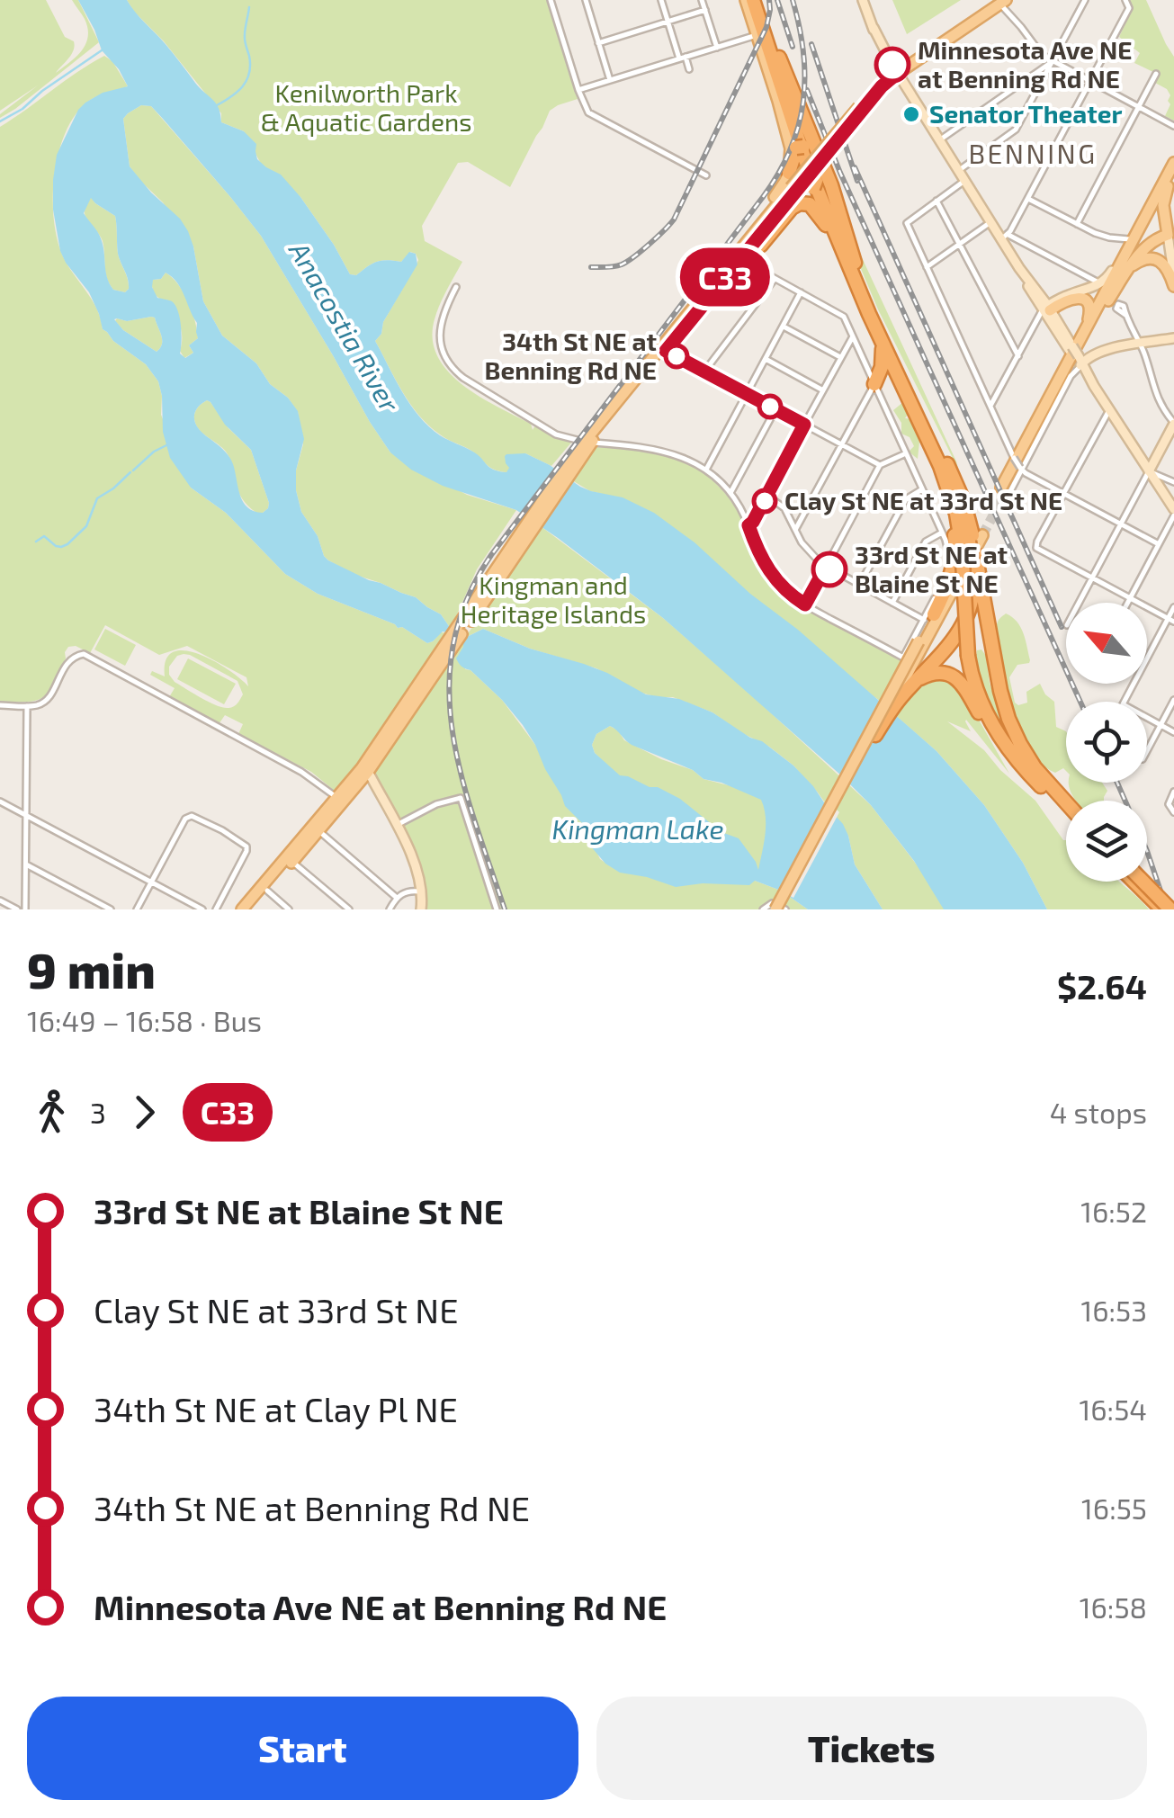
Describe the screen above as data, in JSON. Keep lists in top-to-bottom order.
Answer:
{
  "districts": ["BENNING"],
  "water": ["Anacostia River", "Kingman Lake"],
  "parks": ["Kenilworth Park & Aquatic Gardens", "Kingman and Heritage Islands"],
  "places": [
    "Minnesota Ave NE at Benning Rd NE",
    "Senator Theater",
    "34th St NE at Benning Rd NE",
    "Clay St NE at 33rd St NE",
    "33rd St NE at Blaine St NE"
  ],
  "lines": ["bus line C33"],
  "north": "top left",
  "page": {
    "on_map": "C33",
    "heading": ["9 min", "16:49 – 16:58 · Bus", "$2.64"],
    "legs": ["3", "C33", "4 stops"],
    "list": [
      {
        "name": "33rd St NE at Blaine St NE",
        "value": "16:52"
      },
      {
        "name": "Clay St NE at 33rd St NE",
        "value": "16:53"
      },
      {
        "name": "34th St NE at Clay Pl NE",
        "value": "16:54"
      },
      {
        "name": "34th St NE at Benning Rd NE",
        "value": "16:55"
      },
      {
        "name": "Minnesota Ave NE at Benning Rd NE",
        "value": "16:58"
      }
    ],
    "buttons": ["Start", "Tickets"]
  }
}
